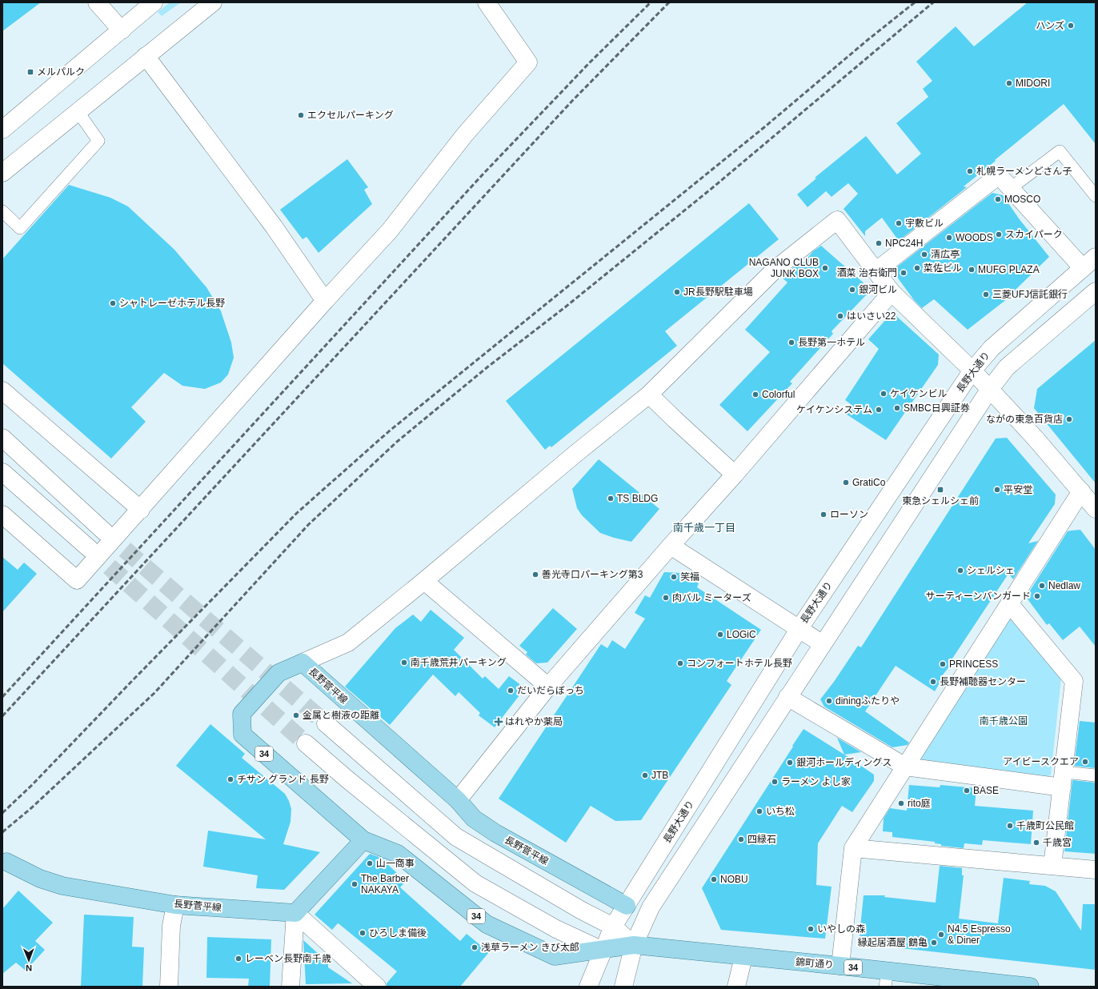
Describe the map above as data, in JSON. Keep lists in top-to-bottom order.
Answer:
{
  "streets": {
    "main road": ["長野菅平線", "34", "錦町通り"],
    "street": ["長野大通り"]
  },
  "crossings": [
    ["長野大通り", "長野菅平線"],
    ["長野菅平線", "錦町通り"]
  ],
  "districts": ["南千歳一丁目"],
  "parks": ["南千歳公園"],
  "places": {
    "other": [
      "ハンズ",
      "MIDORI",
      "エクセルパーキング",
      "札幌ラーメンどさん子",
      "MOSCO",
      "宇敷ビル",
      "スカイパーク",
      "WOODS",
      "NPC24H",
      "清広亭",
      "NAGANO CLUB JUNK BOX",
      "菜佐ビル",
      "MUFG PLAZA",
      "酒菜 治右衛門",
      "銀河ビル",
      "JR長野駅駐車場",
      "三菱UFJ信託銀行",
      "シャトレーゼホテル長野",
      "はいさい22",
      "長野第一ホテル",
      "ケイケンビル",
      "Colorful",
      "SMBC日興証券",
      "ケイケンシステム",
      "ながの東急百貨店",
      "GratiCo",
      "平安堂",
      "TS BLDG",
      "ローソン",
      "シェルシェ",
      "善光寺口パーキング第3",
      "笑福",
      "Nedlaw",
      "サーティーンバンガード",
      "肉バル ミーターズ",
      "LOGiC",
      "南千歳荒井パーキング",
      "コンフォートホテル長野",
      "PRINCESS",
      "長野補聴器センター",
      "だいだらぼっち",
      "diningふたりや",
      "金属と樹液の距離",
      "アイビースクエア",
      "銀河ホールディングス",
      "JTB",
      "チサン グランド 長野",
      "ラーメン よし家",
      "BASE",
      "rito庭",
      "いち松",
      "千歳町公民館",
      "四緑石",
      "千歳宮",
      "山一商事",
      "NOBU",
      "The Barber NAKAYA",
      "いやしの森",
      "ひろしま備後",
      "N4.5 Espresso & Diner",
      "縁起居酒屋 鶴亀",
      "浅草ラーメン きび太郎",
      "レーベン長野南千歳"
    ],
    "transit": ["メルパルク", "東急シェルシェ前"],
    "health": ["はれやか薬局"]
  },
  "north": "bottom"
}
